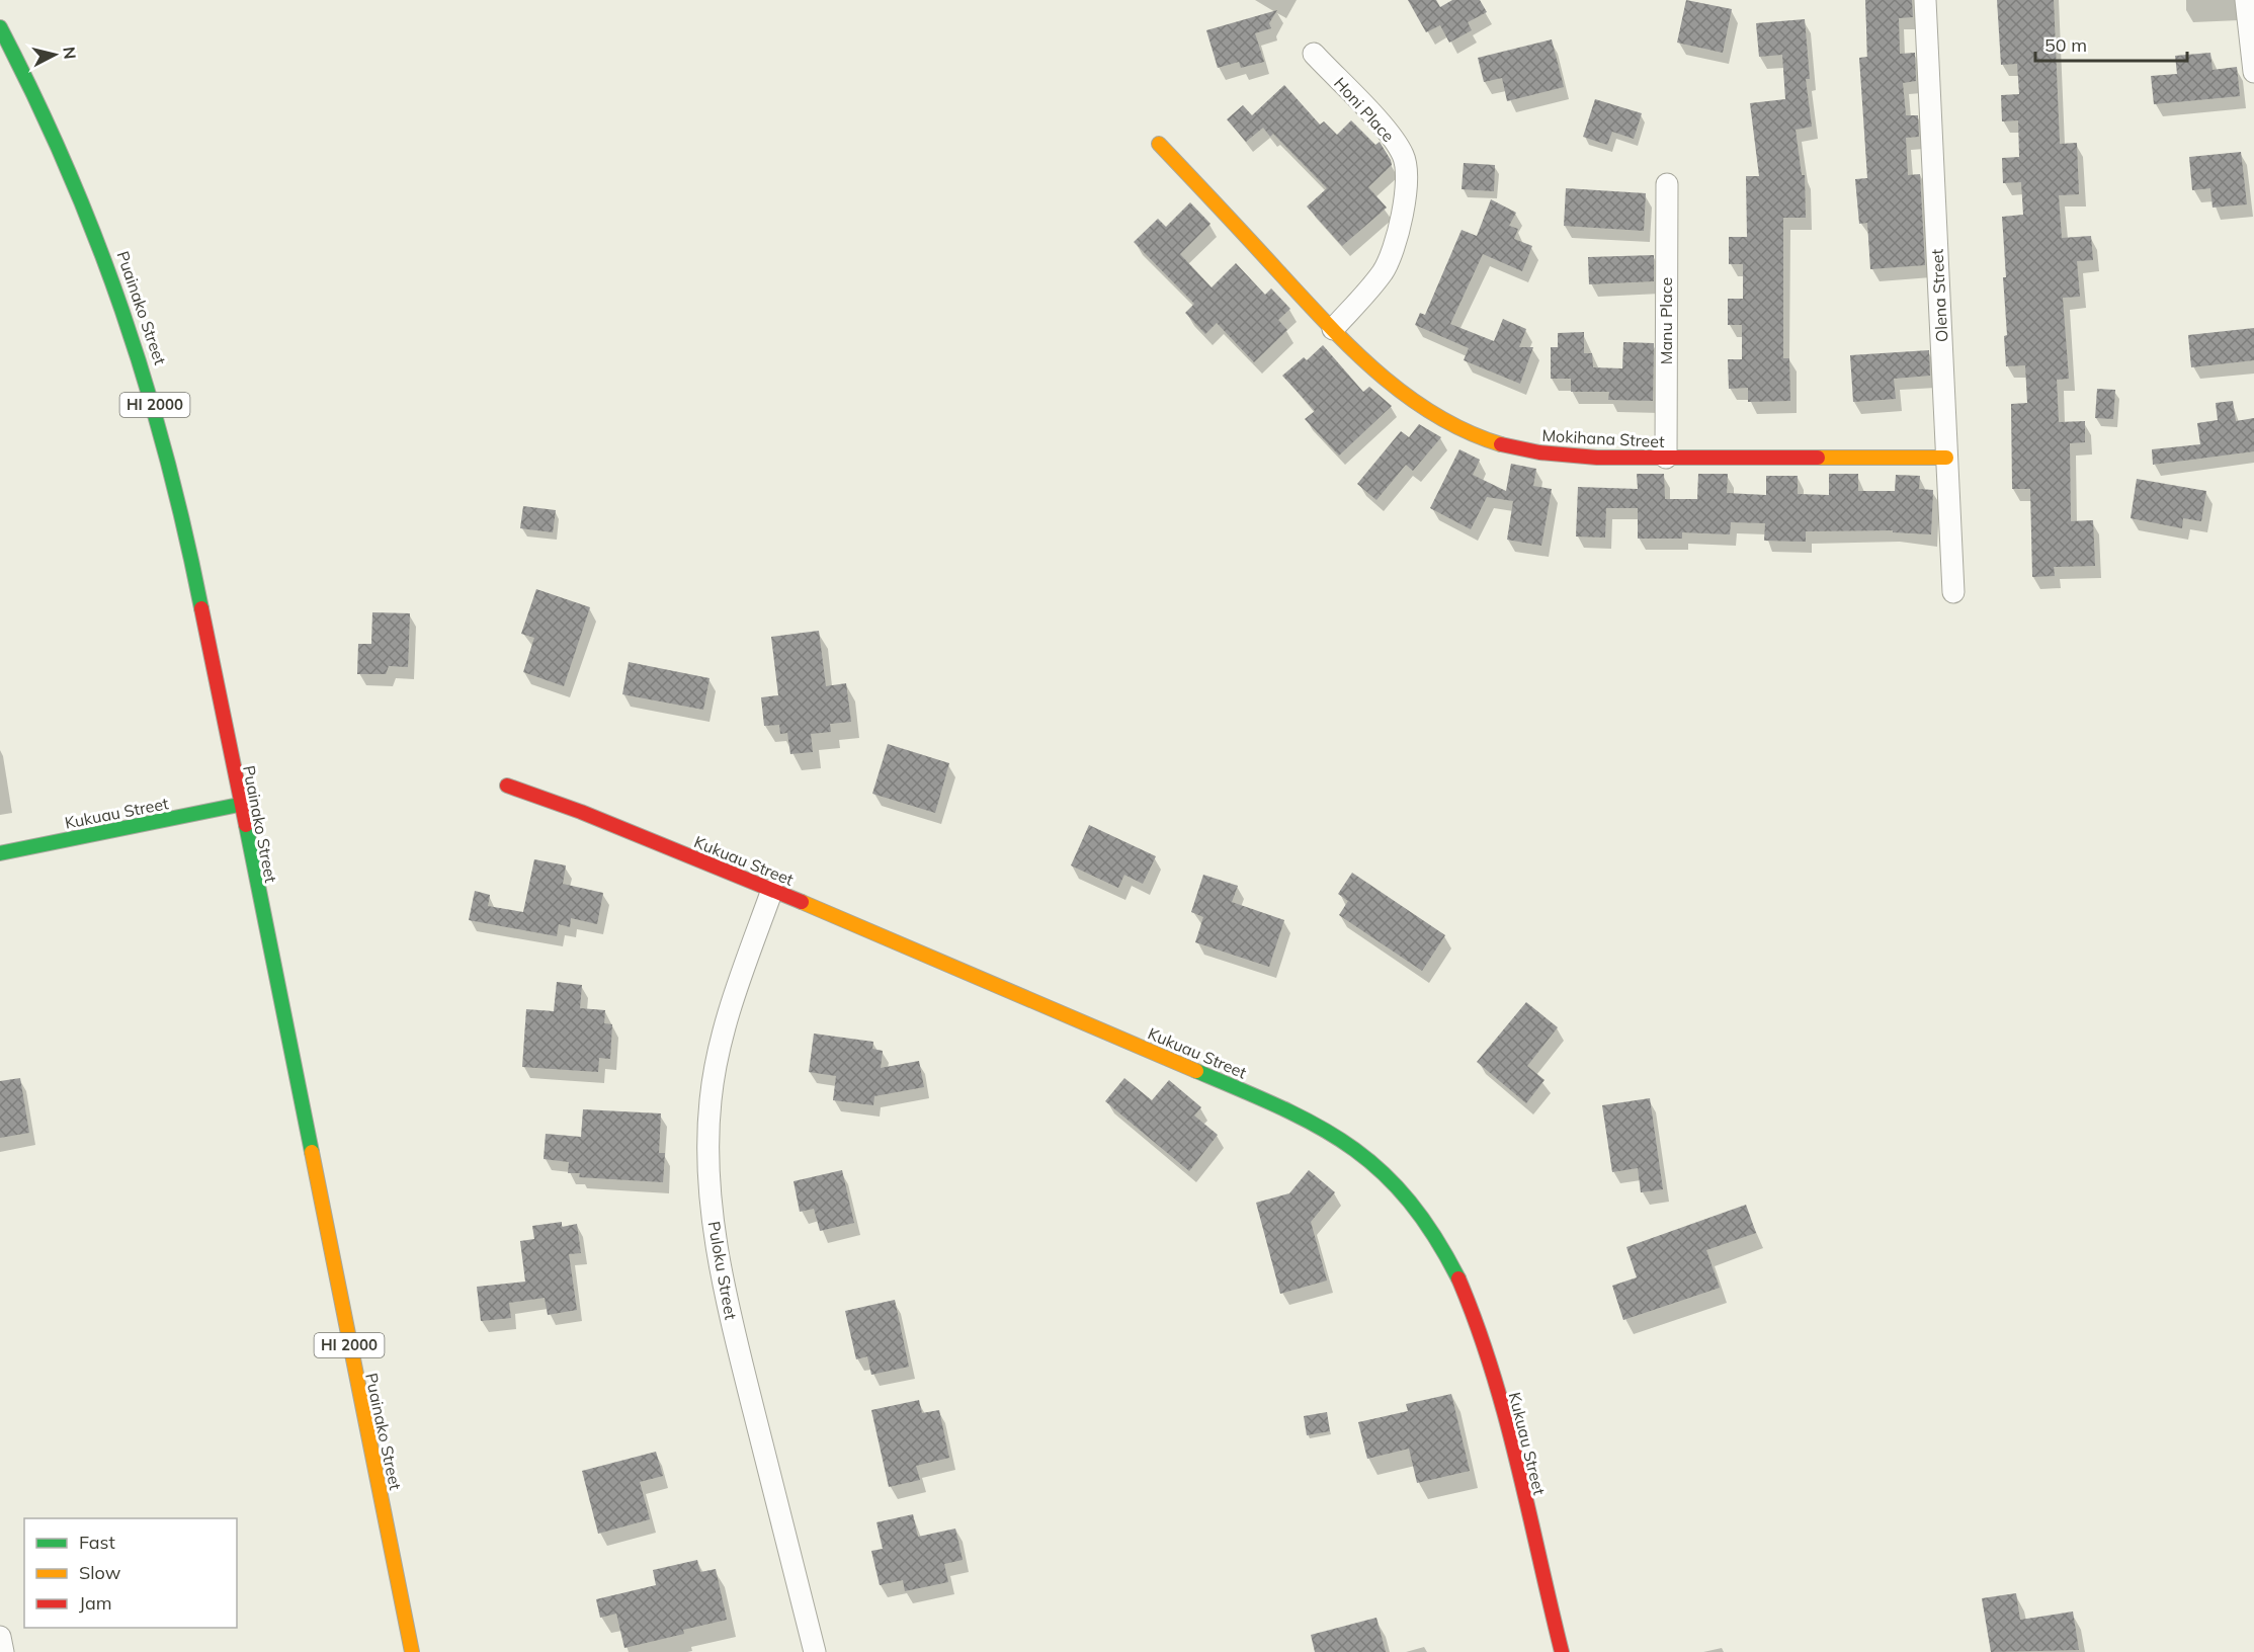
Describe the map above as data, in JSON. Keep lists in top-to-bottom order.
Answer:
{
  "streets": {
    "main road": [
      "Puainako Street",
      "HI 2000",
      "Mokihana Street",
      "Kukuau Street"
    ],
    "street": [
      "Honi Place",
      "Olena Street",
      "Manu Place",
      "Puloku Street"
    ]
  },
  "crossings": [
    ["Honi Place", "Mokihana Street"],
    ["Olena Street", "Mokihana Street"],
    ["Puainako Street", "Kukuau Street"],
    ["Manu Place", "Mokihana Street"],
    ["Kukuau Street", "Puloku Street"]
  ],
  "legend": ["Fast", "Slow", "Jam"],
  "scale_bar": "50 m",
  "north": "right"
}
